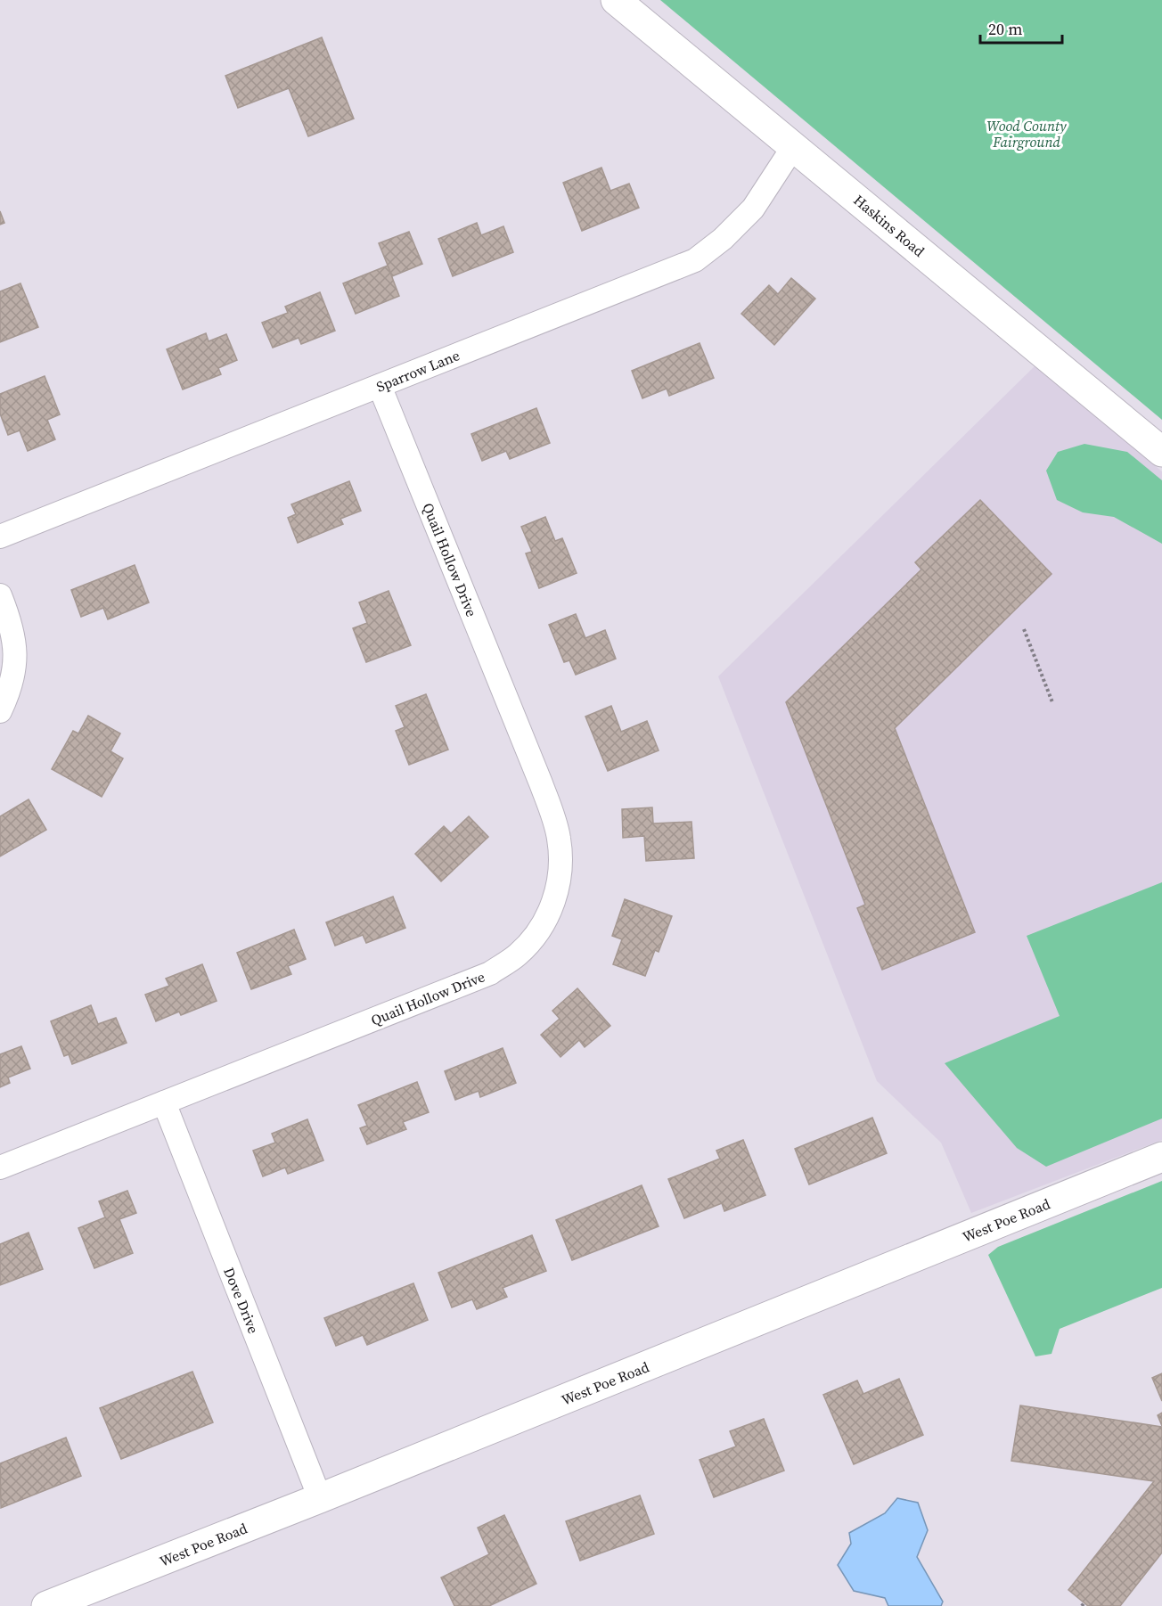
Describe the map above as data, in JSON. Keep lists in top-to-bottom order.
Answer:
{
  "streets": {
    "street": [
      "Haskins Road",
      "Sparrow Lane",
      "Quail Hollow Drive",
      "West Poe Road",
      "Dove Drive"
    ]
  },
  "crossings": [
    ["Haskins Road", "Sparrow Lane"],
    ["Sparrow Lane", "Quail Hollow Drive"],
    ["Quail Hollow Drive", "Dove Drive"],
    ["West Poe Road", "Dove Drive"]
  ],
  "parks": ["Wood County Fairground"],
  "scale_bar": "20 m"
}
